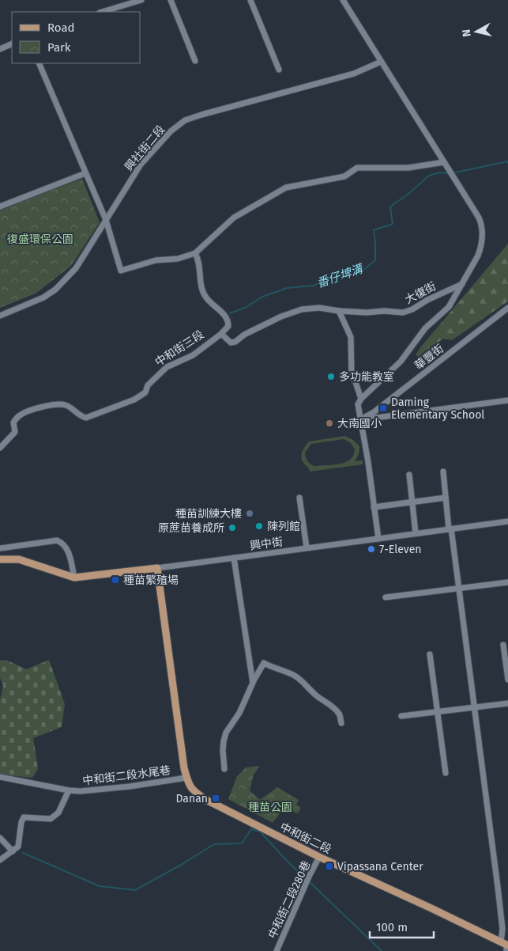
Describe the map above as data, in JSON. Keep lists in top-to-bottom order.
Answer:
{
  "streets": {
    "main road": ["中和街二段"],
    "street": [
      "興社街二段",
      "大復街",
      "中和街三段",
      "華豐街",
      "興中街",
      "中和街二段水尾巷",
      "中和街二段280巷"
    ]
  },
  "crossings": [
    ["大復街", "中和街三段"],
    ["興中街", "中和街二段"],
    ["中和街二段水尾巷", "中和街二段"],
    ["中和街二段", "中和街二段280巷"]
  ],
  "water": ["番仔埤溝"],
  "parks": ["復盛環保公園", "種苗公園"],
  "places": {
    "other": [
      "多功能教室",
      "大南國小",
      "種苗訓練大樓",
      "陳列館",
      "原蔗苗養成所",
      "7-Eleven"
    ],
    "transit": [
      "Daming Elementary School",
      "種苗繁殖場",
      "Danan",
      "Vipassana Center"
    ]
  },
  "legend": ["Road", "Park"],
  "scale_bar": "100 m",
  "north": "left"
}
